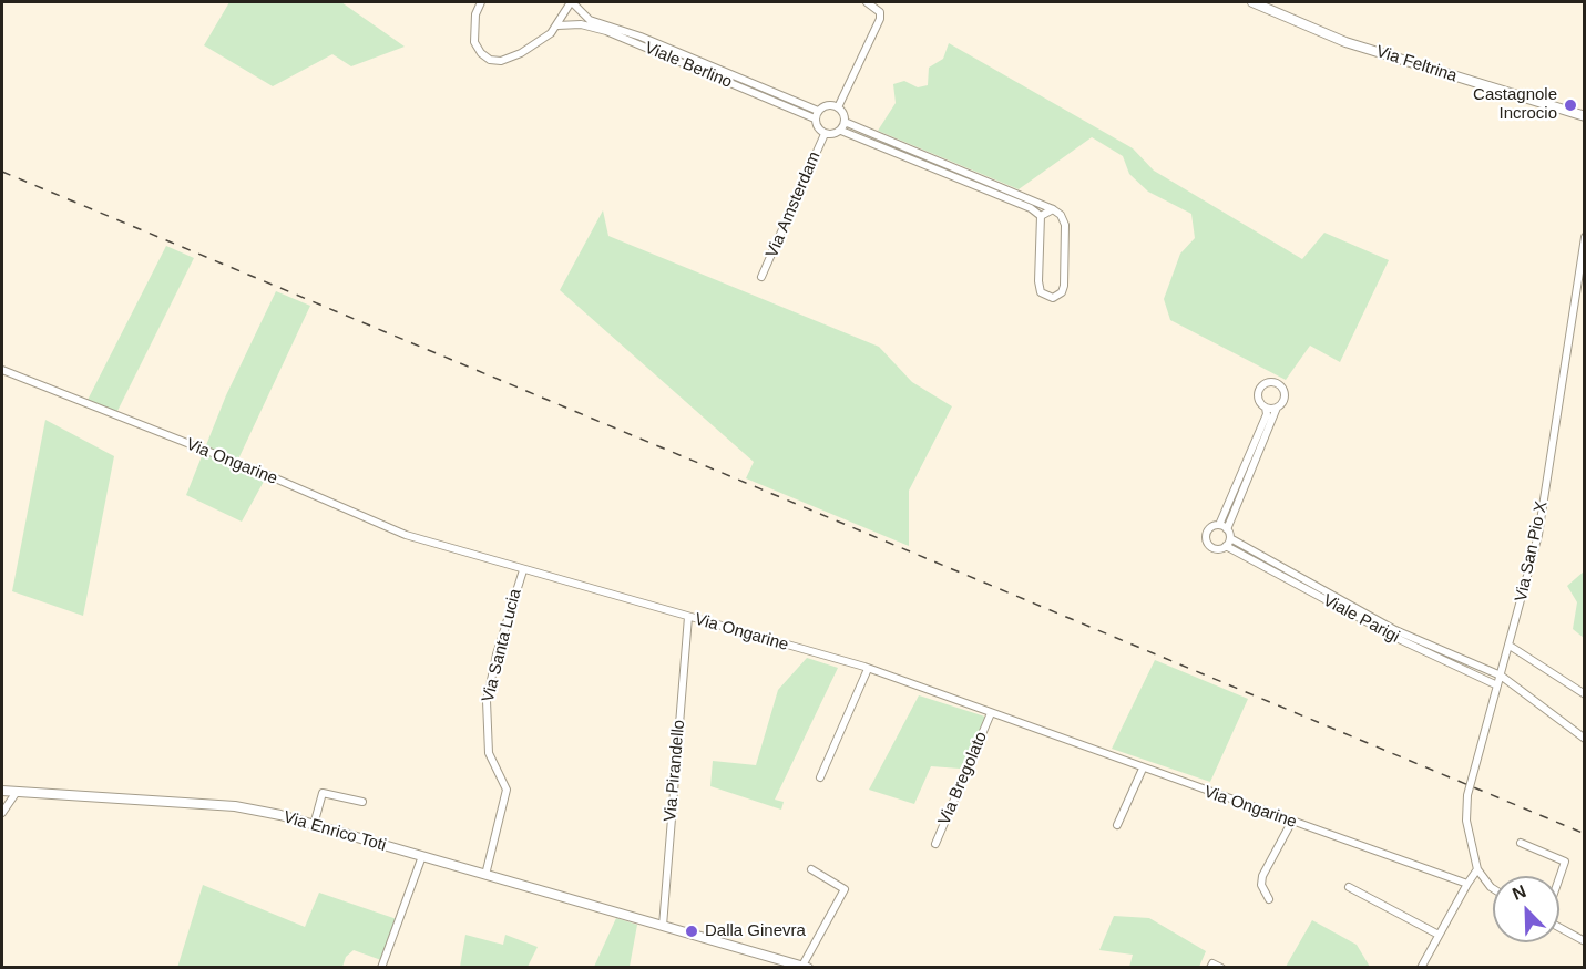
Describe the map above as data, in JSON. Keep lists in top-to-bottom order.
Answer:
{
  "streets": {
    "main road": ["Via Feltrina", "Via Enrico Toti"],
    "street": [
      "Viale Berlino",
      "Via Amsterdam",
      "Via Ongarine",
      "Via San Pio X",
      "Viale Parigi",
      "Via Santa Lucia",
      "Via Pirandello",
      "Via Bregolato"
    ]
  },
  "crossings": [
    ["Viale Berlino", "Via Amsterdam"],
    ["Via Ongarine", "Via Santa Lucia"],
    ["Via Ongarine", "Via Pirandello"],
    ["Via Ongarine", "Via Bregolato"],
    ["Via San Pio X", "Viale Parigi"],
    ["Via Santa Lucia", "Via Enrico Toti"],
    ["Via Pirandello", "Via Enrico Toti"]
  ],
  "places": ["Castagnole Incrocio", "Dalla Ginevra"],
  "north": "top left"
}
